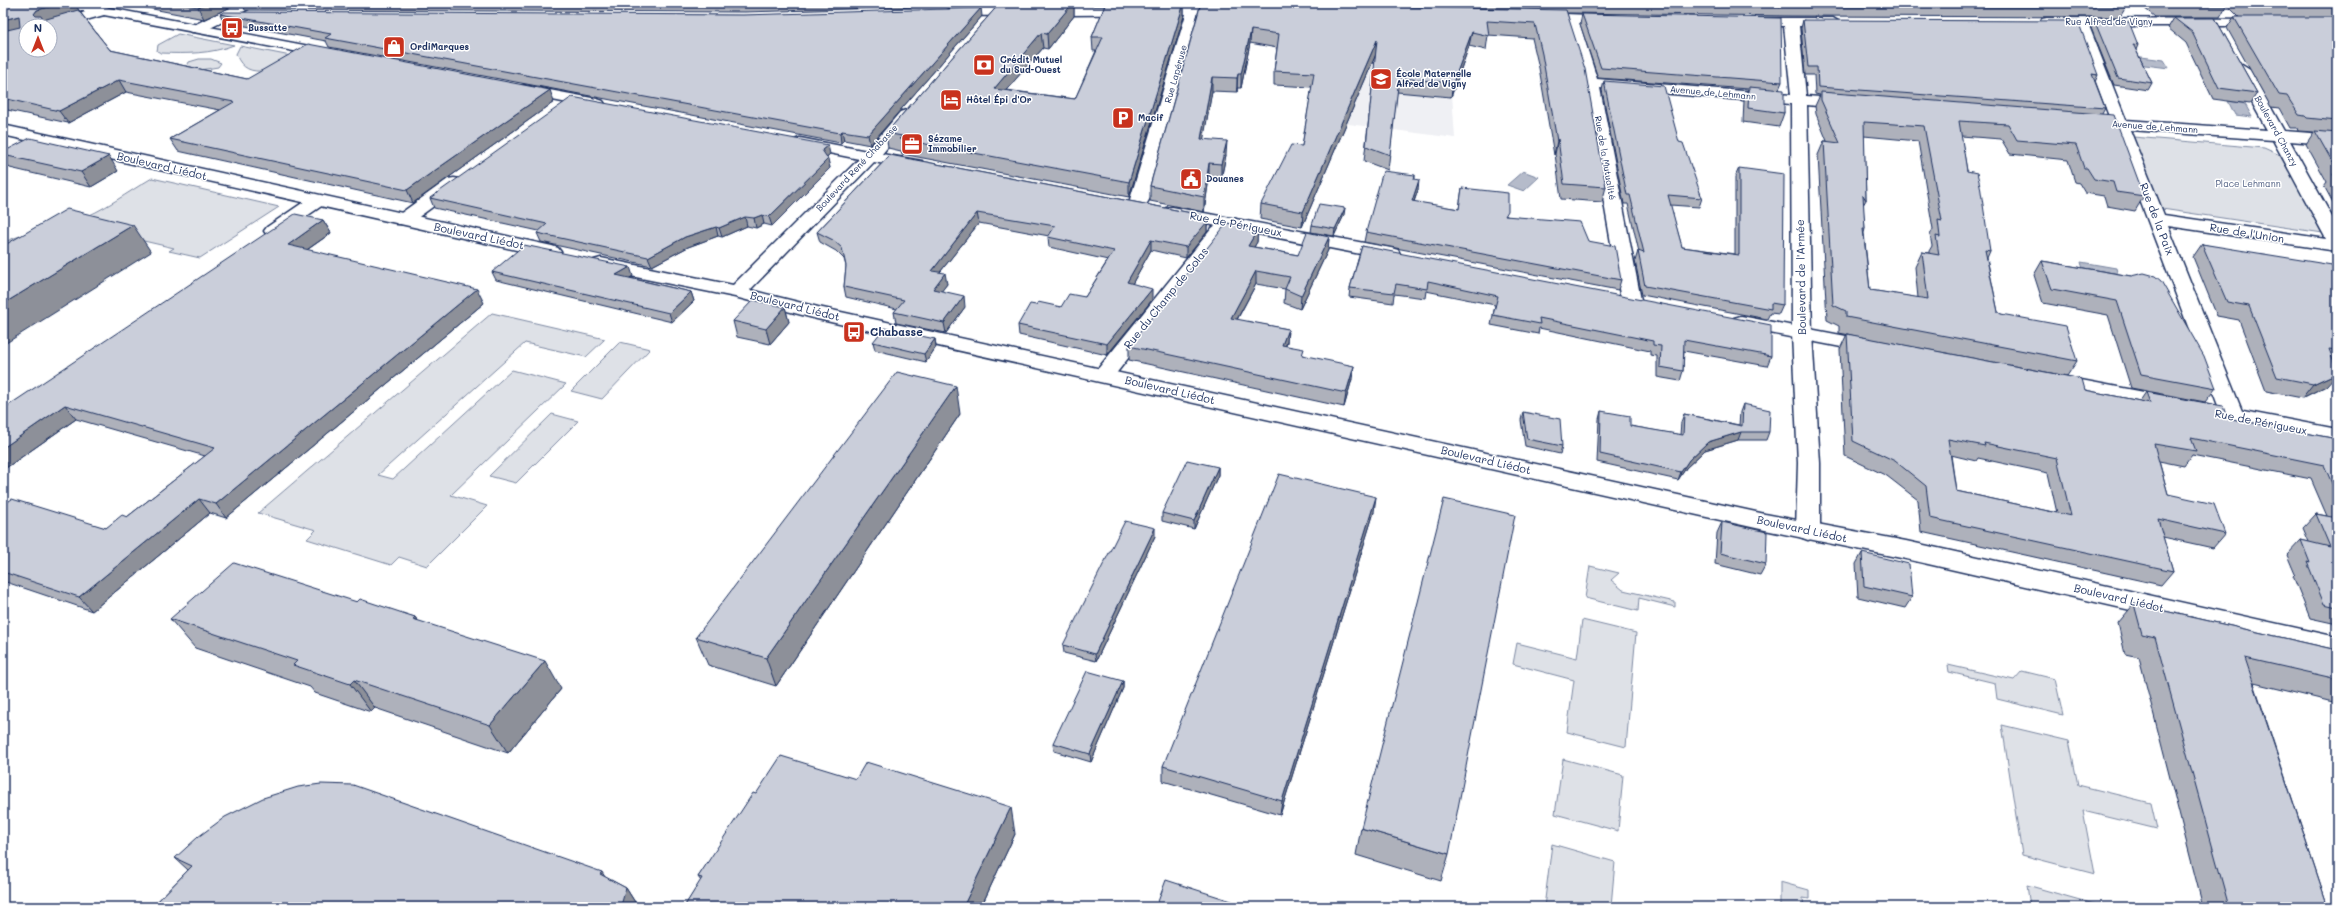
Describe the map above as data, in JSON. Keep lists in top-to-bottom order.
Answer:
{
  "streets": {
    "street": [
      "Rue Alfred de Vigny",
      "Rue Lapéruse",
      "Avenue de Lehmann",
      "Boulevard Chanzy",
      "Rue de la Mutualité",
      "Boulevard Liédot",
      "Boulevard René Chabasse",
      "Rue de la Paix",
      "Rue de Périgueux",
      "Rue de l'Union",
      "Boulevard de l'Armée",
      "Rue du Champ de Colas"
    ]
  },
  "crossings": [
    ["Rue Alfred de Vigny", "Rue de la Paix"],
    ["Rue Lapéruse", "Rue de Périgueux"],
    ["Avenue de Lehmann", "Boulevard Chanzy"],
    ["Avenue de Lehmann", "Rue de la Mutualité"],
    ["Avenue de Lehmann", "Rue de la Paix"],
    ["Avenue de Lehmann", "Boulevard de l'Armée"],
    ["Boulevard Liédot", "Boulevard René Chabasse"],
    ["Boulevard Liédot", "Boulevard de l'Armée"],
    ["Boulevard Liédot", "Rue du Champ de Colas"],
    ["Rue de la Paix", "Rue de Périgueux"],
    ["Rue de la Paix", "Rue de l'Union"],
    ["Rue de Périgueux", "Rue du Champ de Colas"]
  ],
  "parks": ["Place Lehmann"],
  "places": {
    "bus stop": ["Bussatte", "Chabasse"],
    "shop": ["OrdiMarques"],
    "bank": ["Crédit Mutuel du Sud-Ouest"],
    "school or university": ["École Maternelle Alfred de Vigny"],
    "hotel": ["Hôtel Épi d'Or"],
    "parking": ["Macif"],
    "office": ["Sézame Immobilier"],
    "public building": ["Douanes"]
  },
  "north": "top"
}
